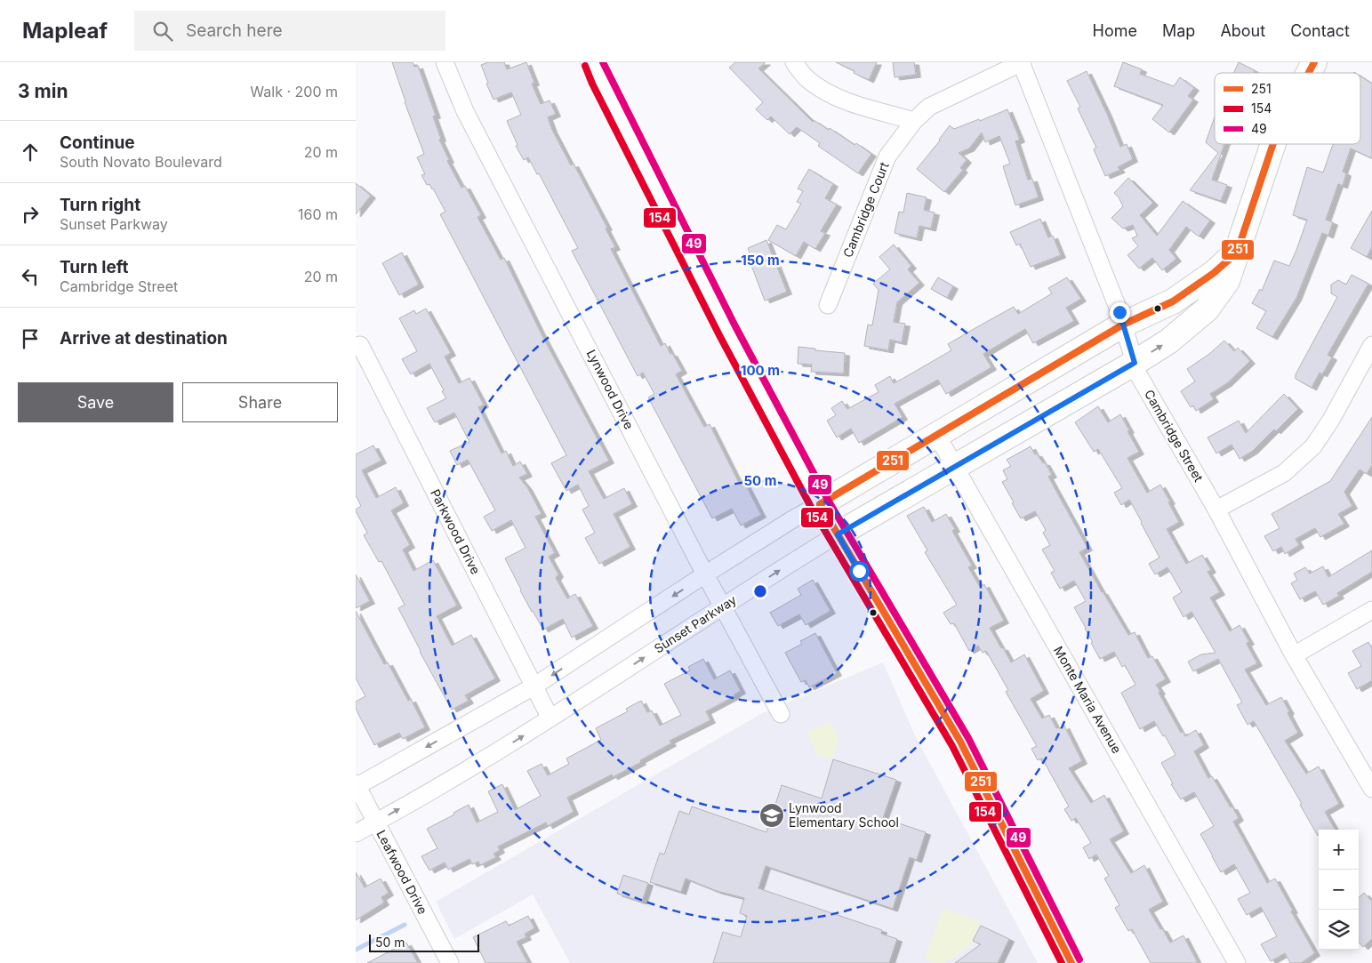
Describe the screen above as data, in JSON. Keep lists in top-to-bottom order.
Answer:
{
  "streets": {
    "main road": ["Sunset Parkway"],
    "street": [
      "Cambridge Court",
      "Lynwood Drive",
      "Cambridge Street",
      "Parkwood Drive",
      "Monte Maria Avenue",
      "Leafwood Drive"
    ]
  },
  "crossings": [
    ["Cambridge Court", "Cambridge Street"],
    ["Lynwood Drive", "Sunset Parkway"],
    ["Cambridge Street", "Sunset Parkway"],
    ["Parkwood Drive", "Sunset Parkway"],
    ["Sunset Parkway", "Monte Maria Avenue"],
    ["Sunset Parkway", "Leafwood Drive"]
  ],
  "one_way": ["Sunset Parkway"],
  "places": {
    "school or university": ["Lynwood Elementary School"]
  },
  "lines": ["transit line 251", "transit line 49", "transit line 154"],
  "legend": ["251", "154", "49"],
  "scale_bar": "50 m",
  "page": {
    "header": "Mapleaf",
    "search": "Search here",
    "nav": [
      "Home",
      "Map",
      "About",
      "Contact"
    ],
    "heading": ["3 min", "Walk · 200 m"],
    "list": [
      ["Continue", "South Novato Boulevard", "20 m"],
      ["Turn right", "Sunset Parkway", "160 m"],
      ["Turn left", "Cambridge Street", "20 m"],
      "Arrive at destination"
    ],
    "buttons": ["Save", "Share"],
    "map_buttons": ["+", "−"],
    "scale": "50 m"
  },
  "rings": ["150 m", "100 m", "50 m"]
}
